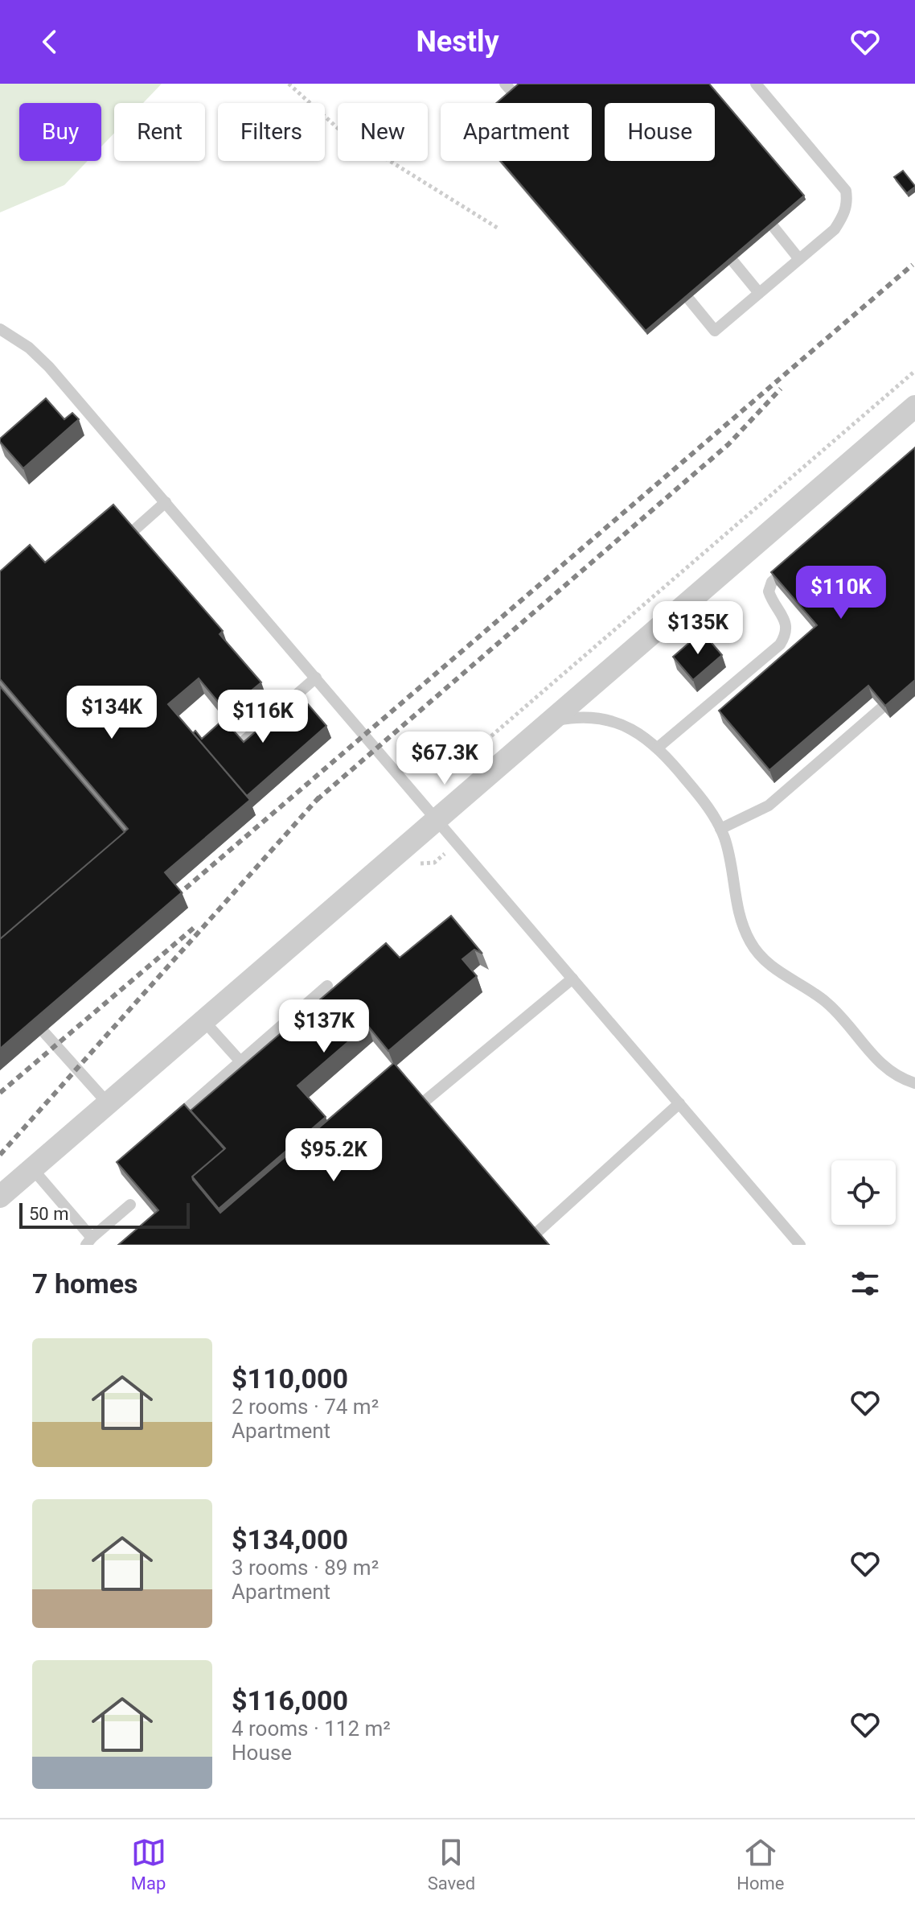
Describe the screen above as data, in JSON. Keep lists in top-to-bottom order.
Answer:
{
  "scale_bar": "50 m",
  "page": {
    "header": "Nestly",
    "chip": [
      "Buy",
      "Rent",
      "Filters",
      "New",
      "Apartment",
      "House"
    ],
    "price": [
      "$110K",
      "$135K",
      "$134K",
      "$116K",
      "$67.3K",
      "$137K",
      "$95.2K"
    ],
    "scale": "50 m",
    "heading": "7 homes",
    "list": [
      {
        "name": "$110,000",
        "note": "2 rooms · 74 m² · Apartment"
      },
      {
        "name": "$134,000",
        "note": "3 rooms · 89 m² · Apartment"
      },
      {
        "name": "$116,000",
        "note": "4 rooms · 112 m² · House"
      }
    ],
    "tabs": ["Map", "Saved", "Home"]
  }
}
